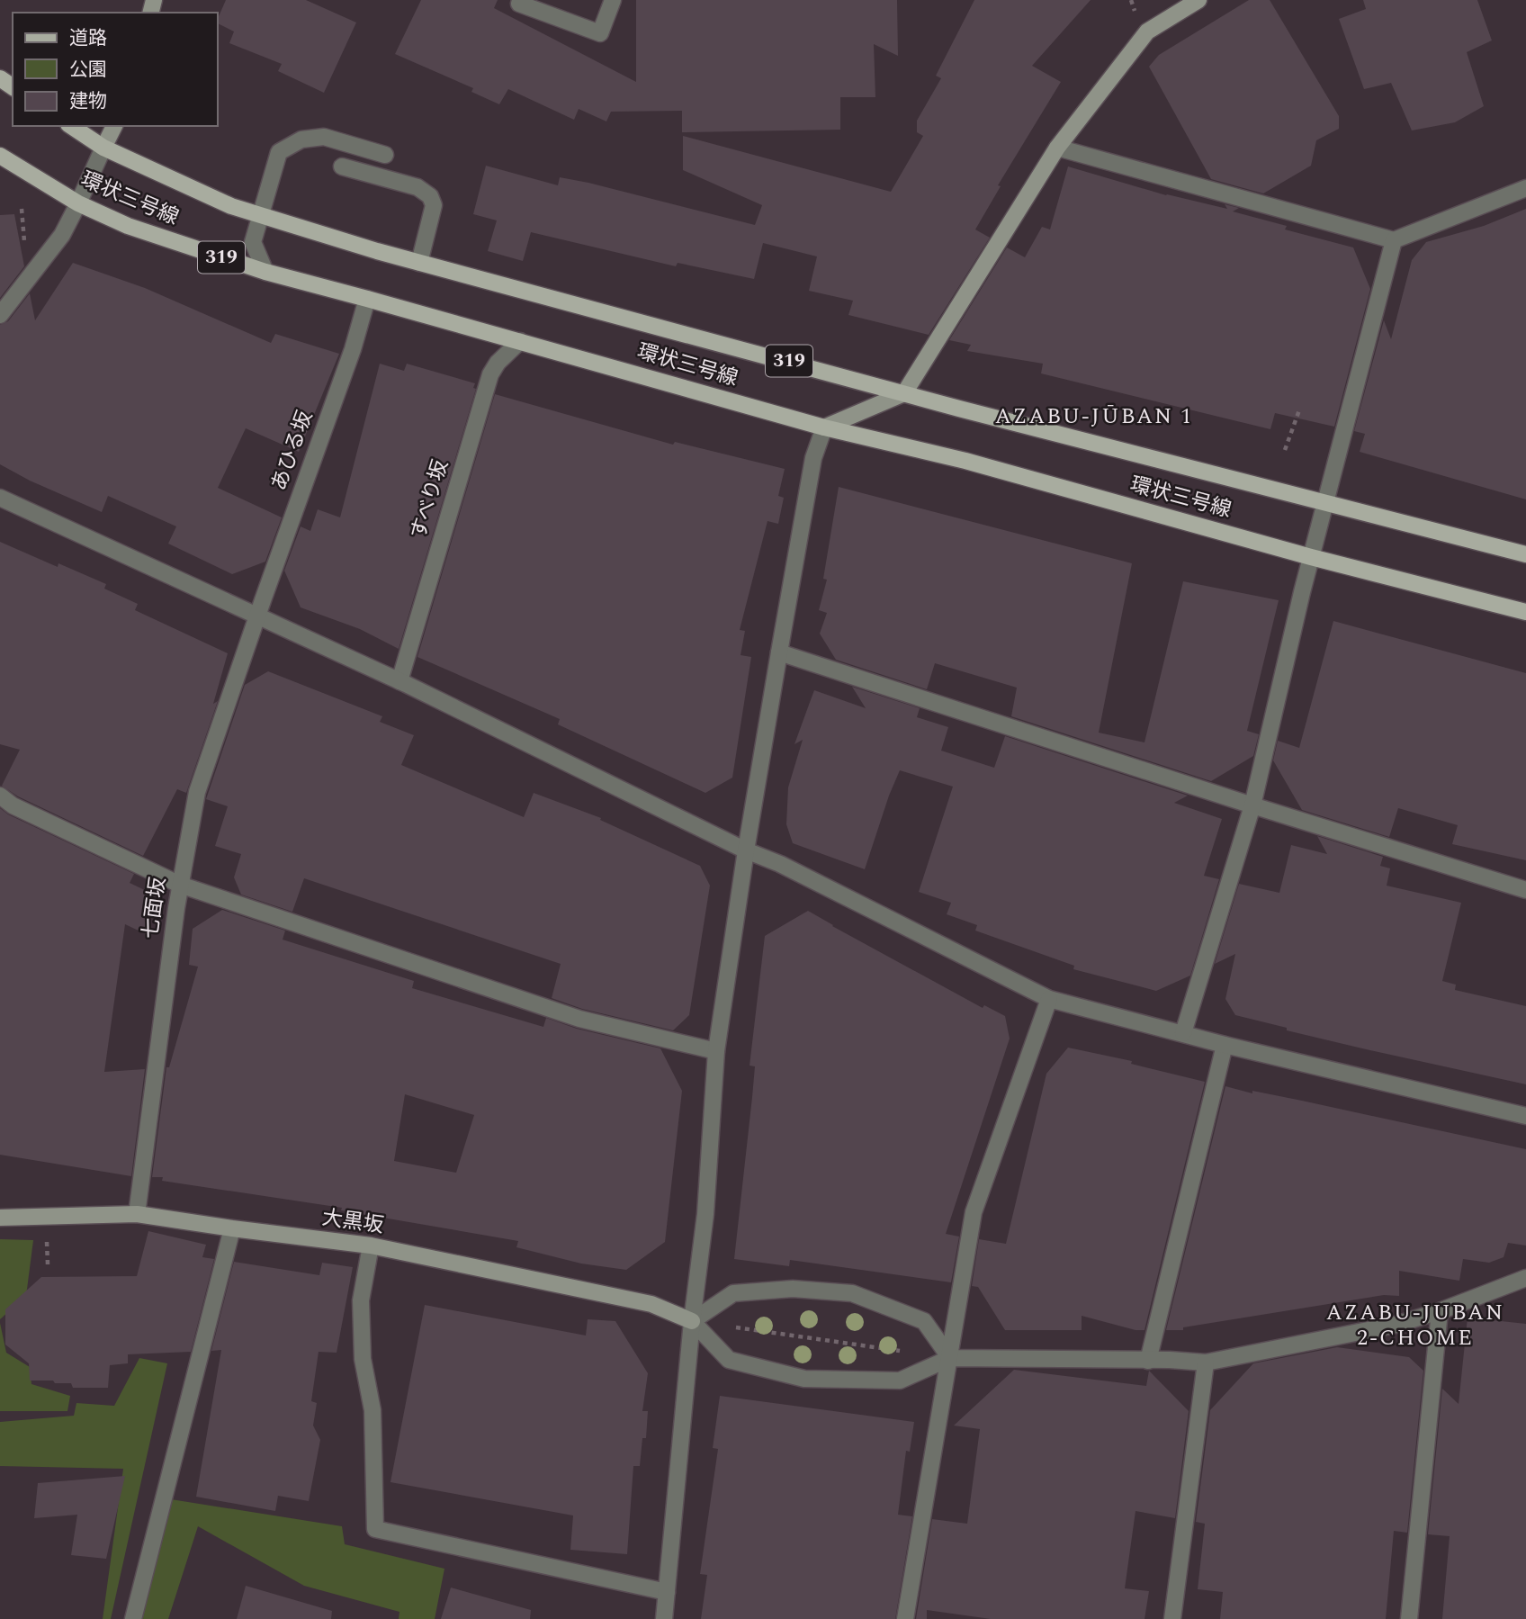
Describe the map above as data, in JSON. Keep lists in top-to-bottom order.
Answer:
{
  "streets": {
    "main road": ["環状三号線", "319"],
    "street": [
      "あひる坂",
      "すべり坂",
      "七面坂",
      "大黒坂"
    ]
  },
  "crossings": [
    ["環状三号線", "あひる坂"],
    ["環状三号線", "すべり坂"],
    ["あひる坂", "七面坂"],
    ["七面坂", "大黒坂"]
  ],
  "districts": ["AZABU-JŪBAN 1", "AZABU-JUBAN 2-CHOME"],
  "legend": ["道路", "公園", "建物"]
}
